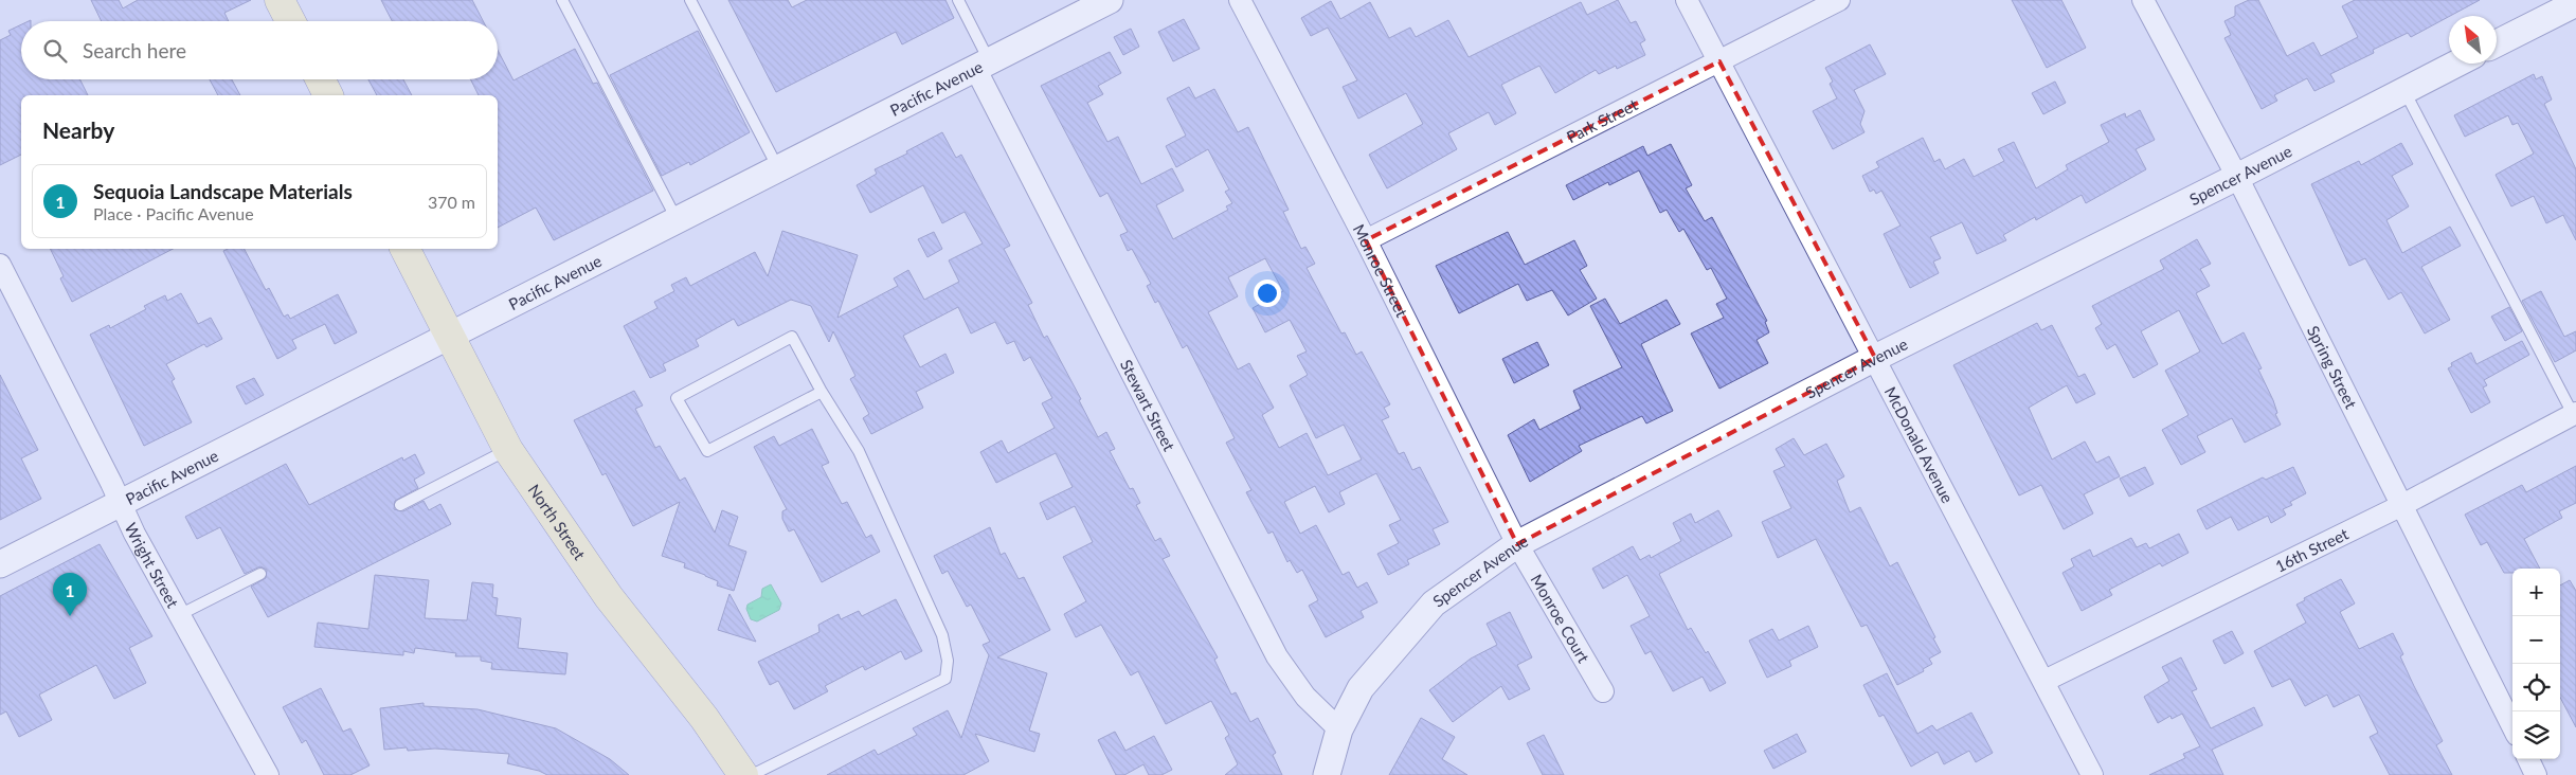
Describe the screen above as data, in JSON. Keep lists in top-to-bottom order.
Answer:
{
  "streets": {
    "main road": ["North Street"],
    "street": [
      "Pacific Avenue",
      "Park Street",
      "Spencer Avenue",
      "Monroe Street",
      "Spring Street",
      "Stewart Street",
      "McDonald Avenue",
      "16th Street",
      "Wright Street",
      "Monroe Court"
    ]
  },
  "crossings": [
    ["Pacific Avenue", "Stewart Street"],
    ["Pacific Avenue", "North Street"],
    ["Pacific Avenue", "Wright Street"],
    ["Park Street", "Monroe Street"],
    ["Park Street", "McDonald Avenue"],
    ["Spencer Avenue", "Monroe Street"],
    ["Spencer Avenue", "Spring Street"],
    ["Spencer Avenue", "Stewart Street"],
    ["Spencer Avenue", "McDonald Avenue"],
    ["Spencer Avenue", "Monroe Court"],
    ["Monroe Street", "Monroe Court"],
    ["Spring Street", "16th Street"],
    ["McDonald Avenue", "16th Street"]
  ],
  "north": "top left",
  "page": {
    "search": "Search here",
    "heading": "Nearby",
    "list": [
      {
        "mark": "1",
        "name": "Sequoia Landscape Materials",
        "note": "Place · Pacific Avenue",
        "value": "370 m"
      }
    ],
    "map_buttons": ["+", "−"],
    "pins": "1"
  }
}
